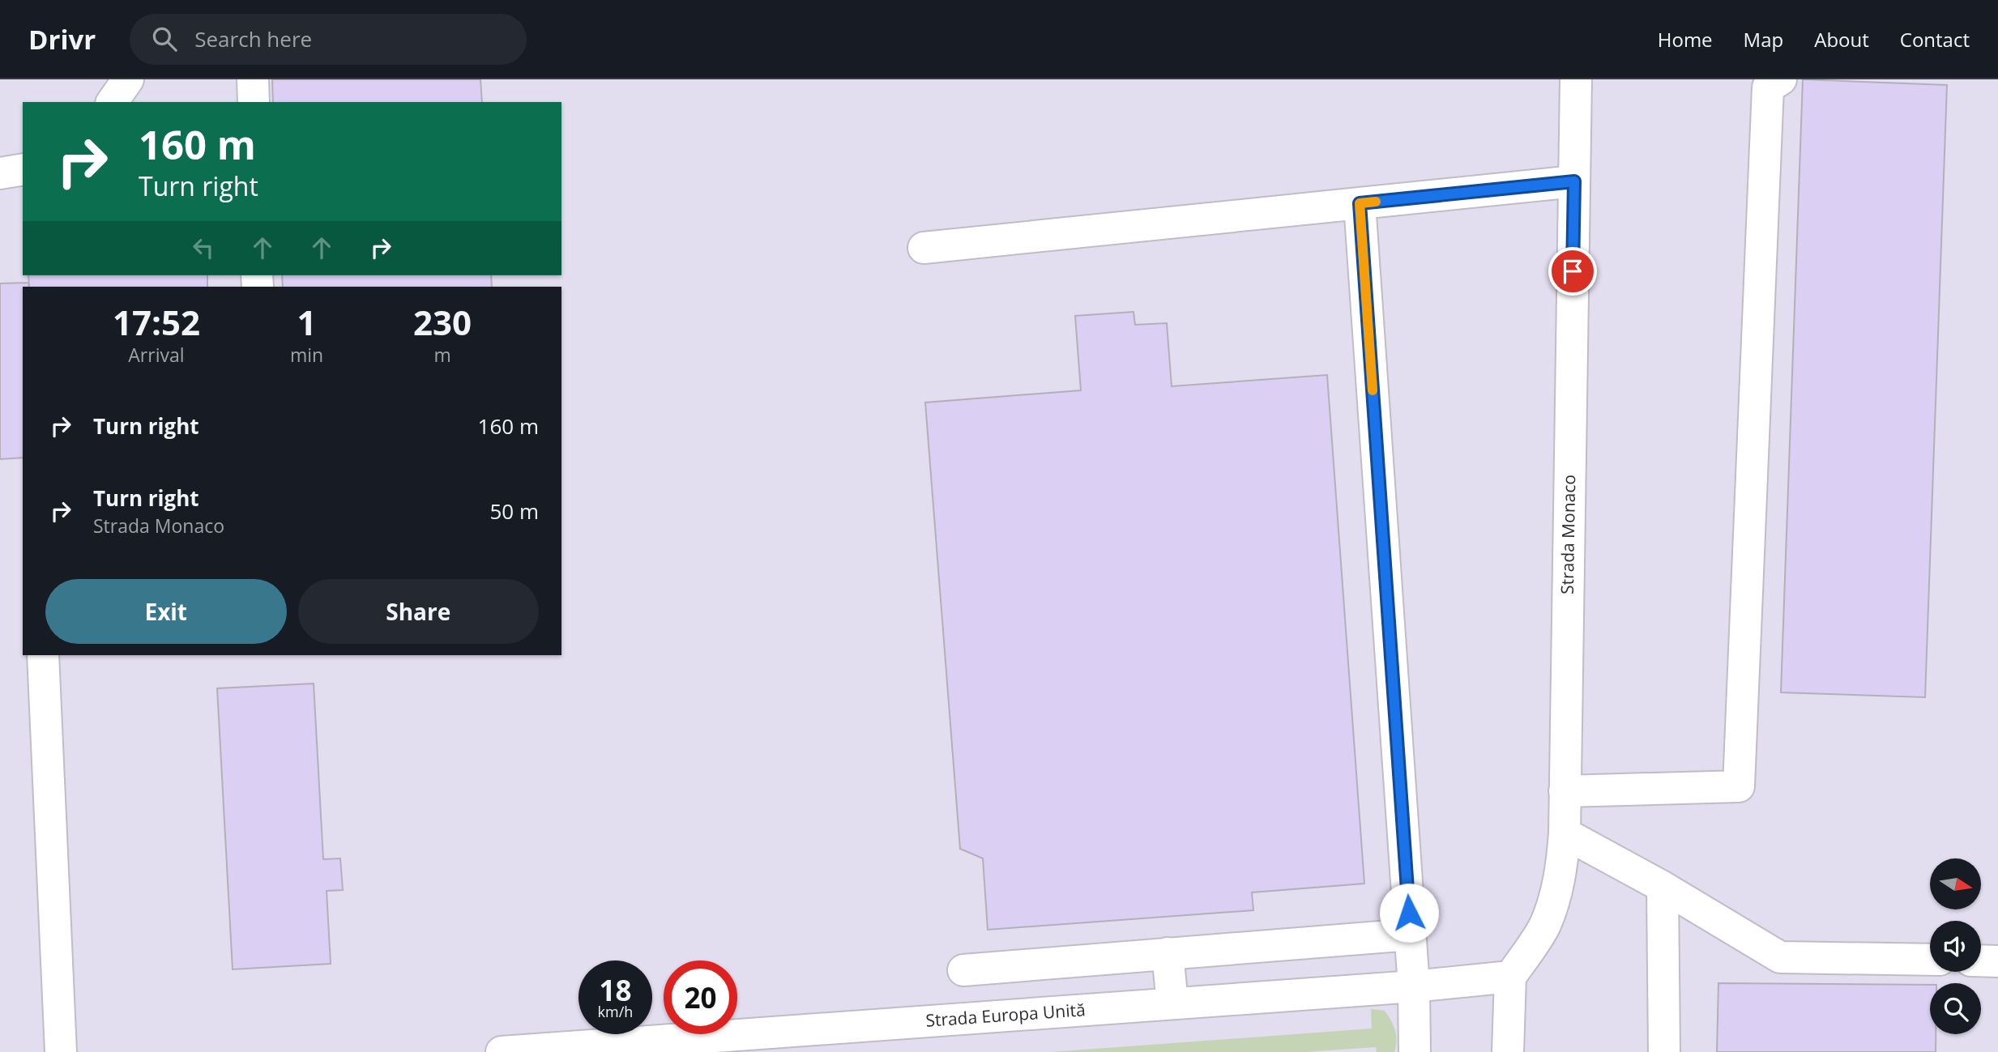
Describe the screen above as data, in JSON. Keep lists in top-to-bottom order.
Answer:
{
  "streets": {
    "street": ["Strada Monaco", "Strada Europa Unită"]
  },
  "crossings": [
    ["Strada Monaco", "Strada Europa Unită"]
  ],
  "north": "right",
  "page": {
    "header": "Drivr",
    "search": "Search here",
    "nav": [
      "Home",
      "Map",
      "About",
      "Contact"
    ],
    "turn": ["160 m", "Turn right"],
    "eta": [
      "17:52",
      "Arrival",
      "1",
      "min",
      "230",
      "m"
    ],
    "list": [
      {
        "name": "Turn right",
        "value": "160 m"
      },
      {
        "name": "Turn right",
        "note": "Strada Monaco",
        "value": "50 m"
      }
    ],
    "buttons": ["Exit", "Share"],
    "speed": "18 km/h",
    "limit": "20"
  }
}
